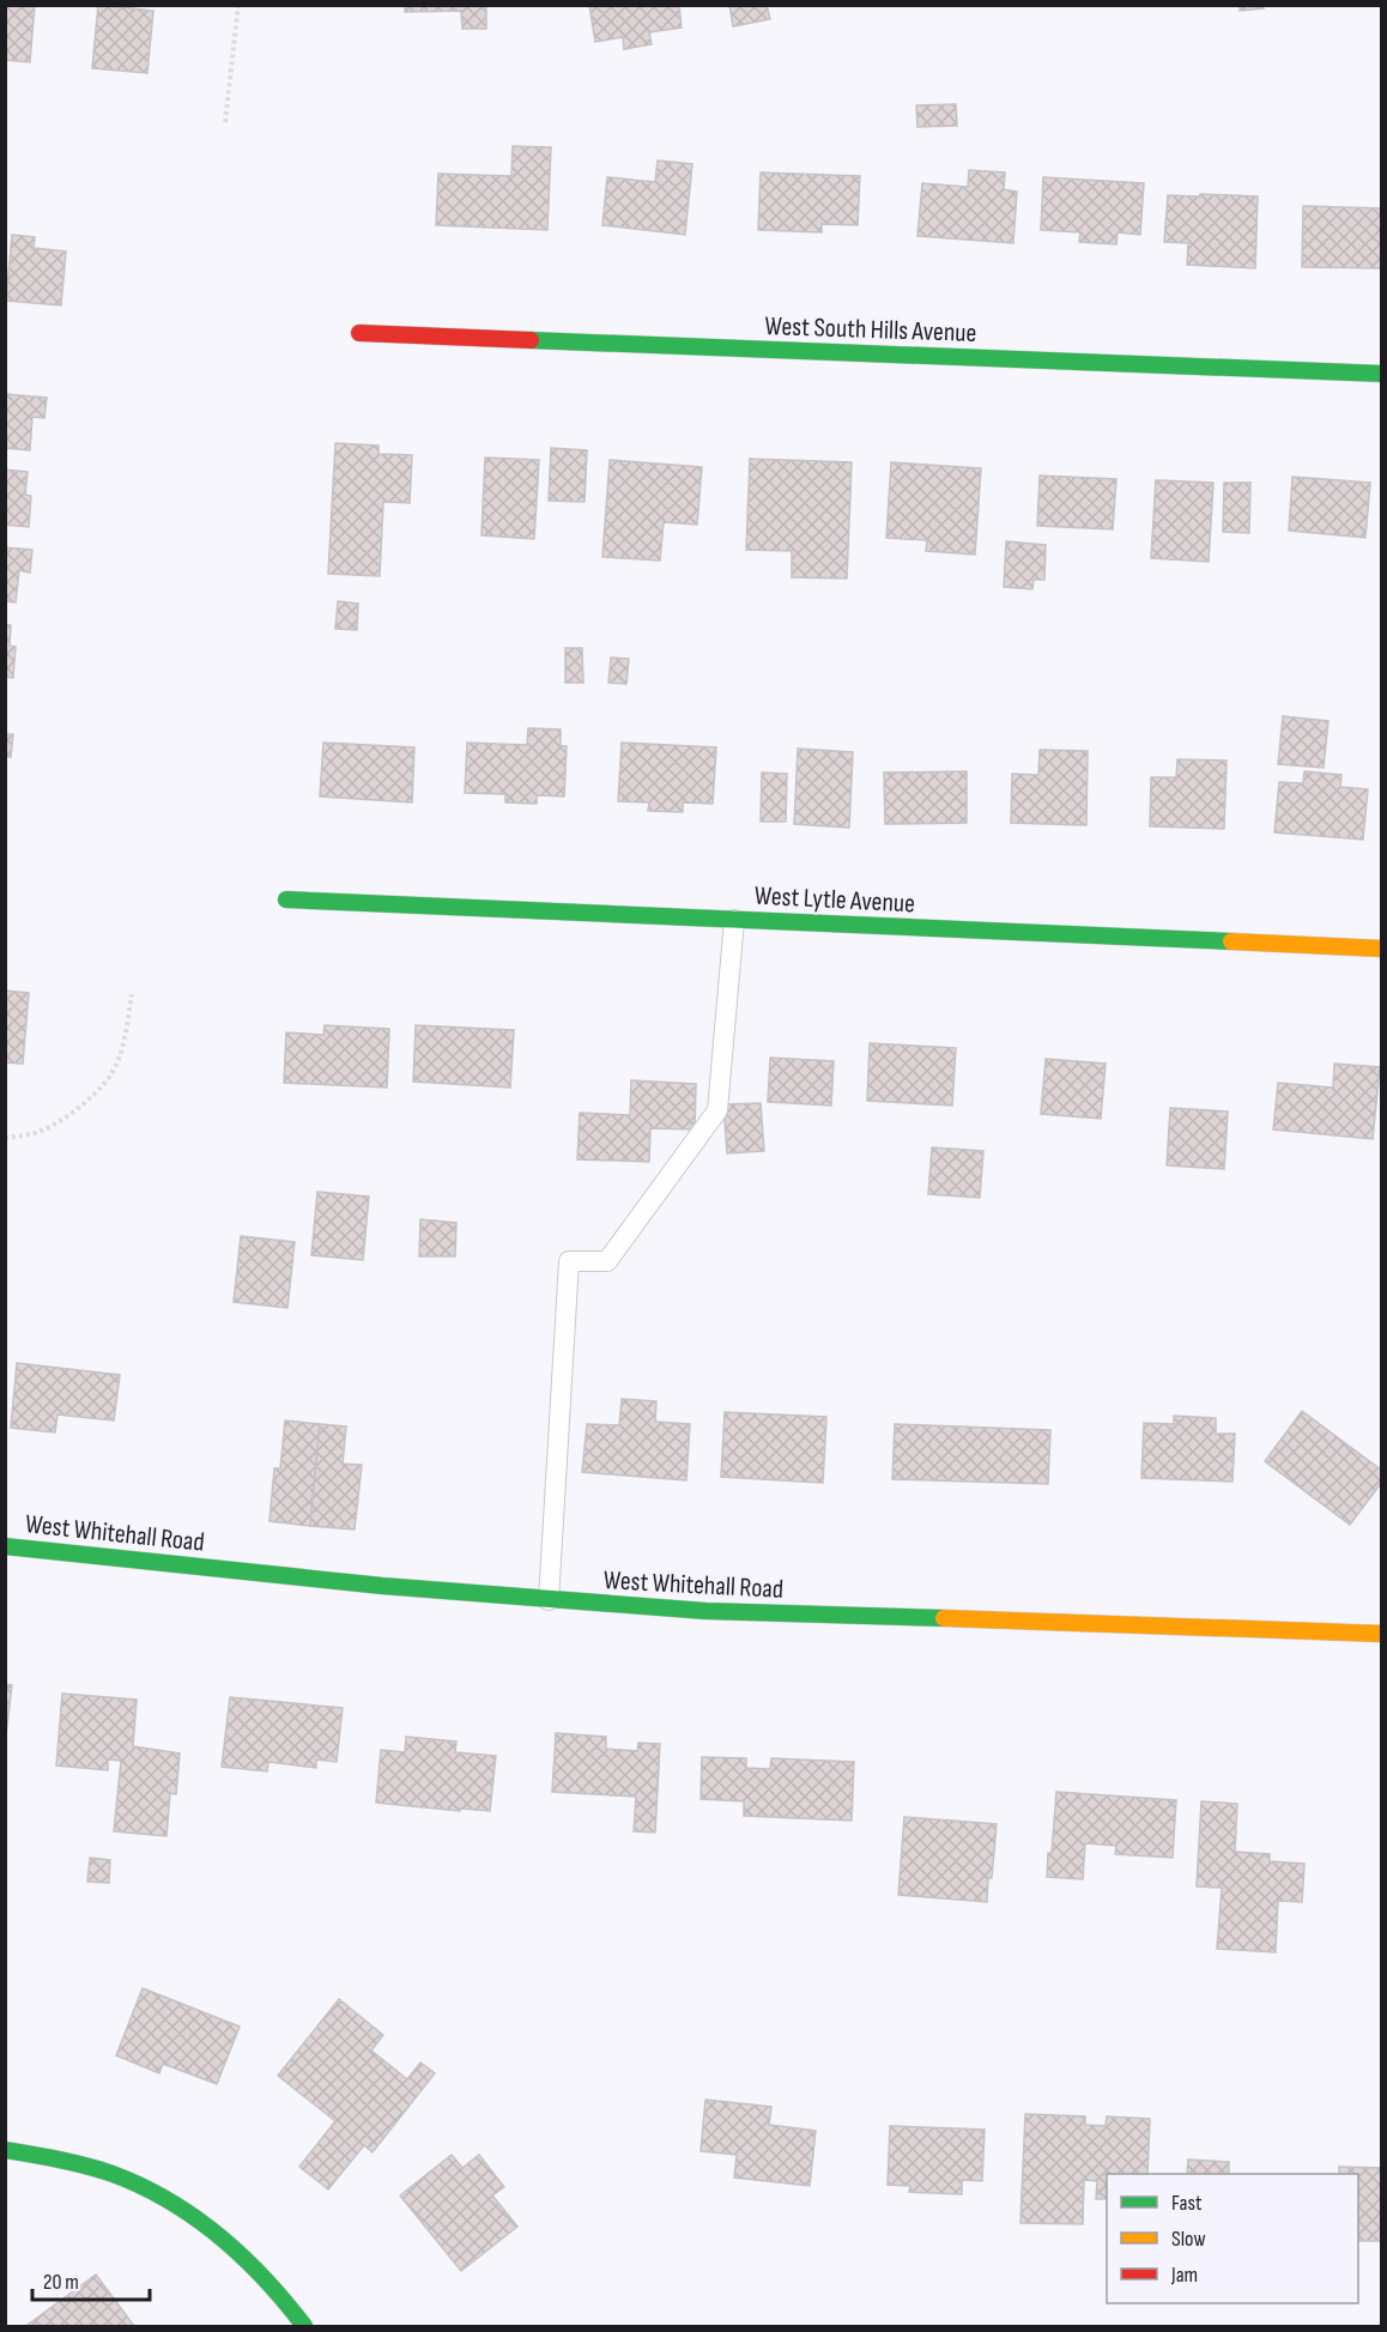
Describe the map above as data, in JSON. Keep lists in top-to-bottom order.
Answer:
{
  "streets": {
    "street": ["West South Hills Avenue", "West Lytle Avenue", "West Whitehall Road"]
  },
  "legend": ["Fast", "Slow", "Jam"],
  "scale_bar": "20 m"
}
